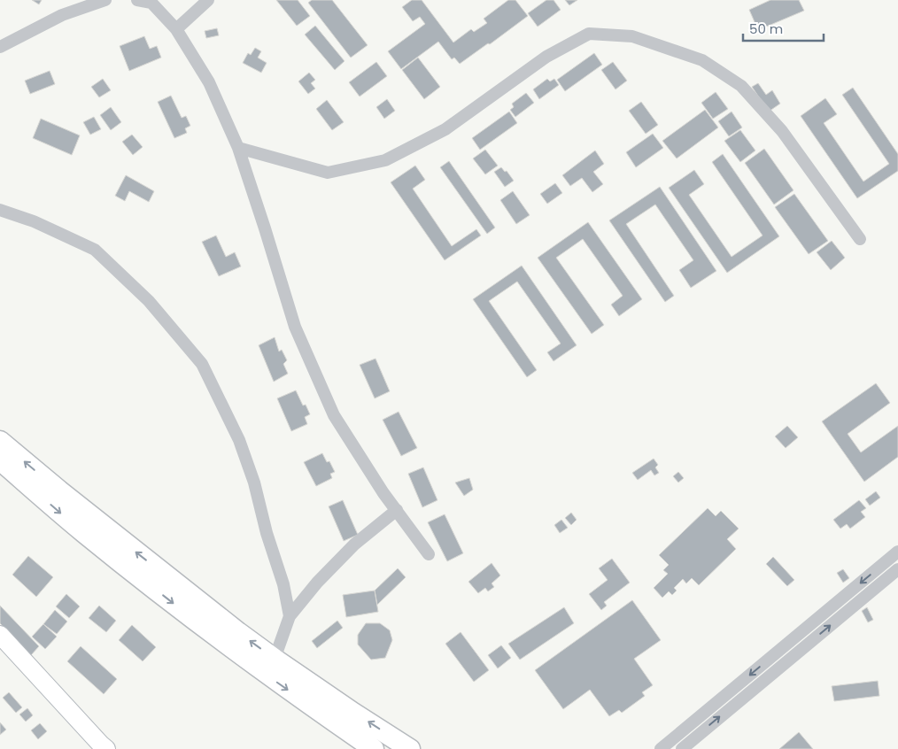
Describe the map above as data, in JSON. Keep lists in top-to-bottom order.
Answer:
{
  "scale_bar": "50 m"
}
